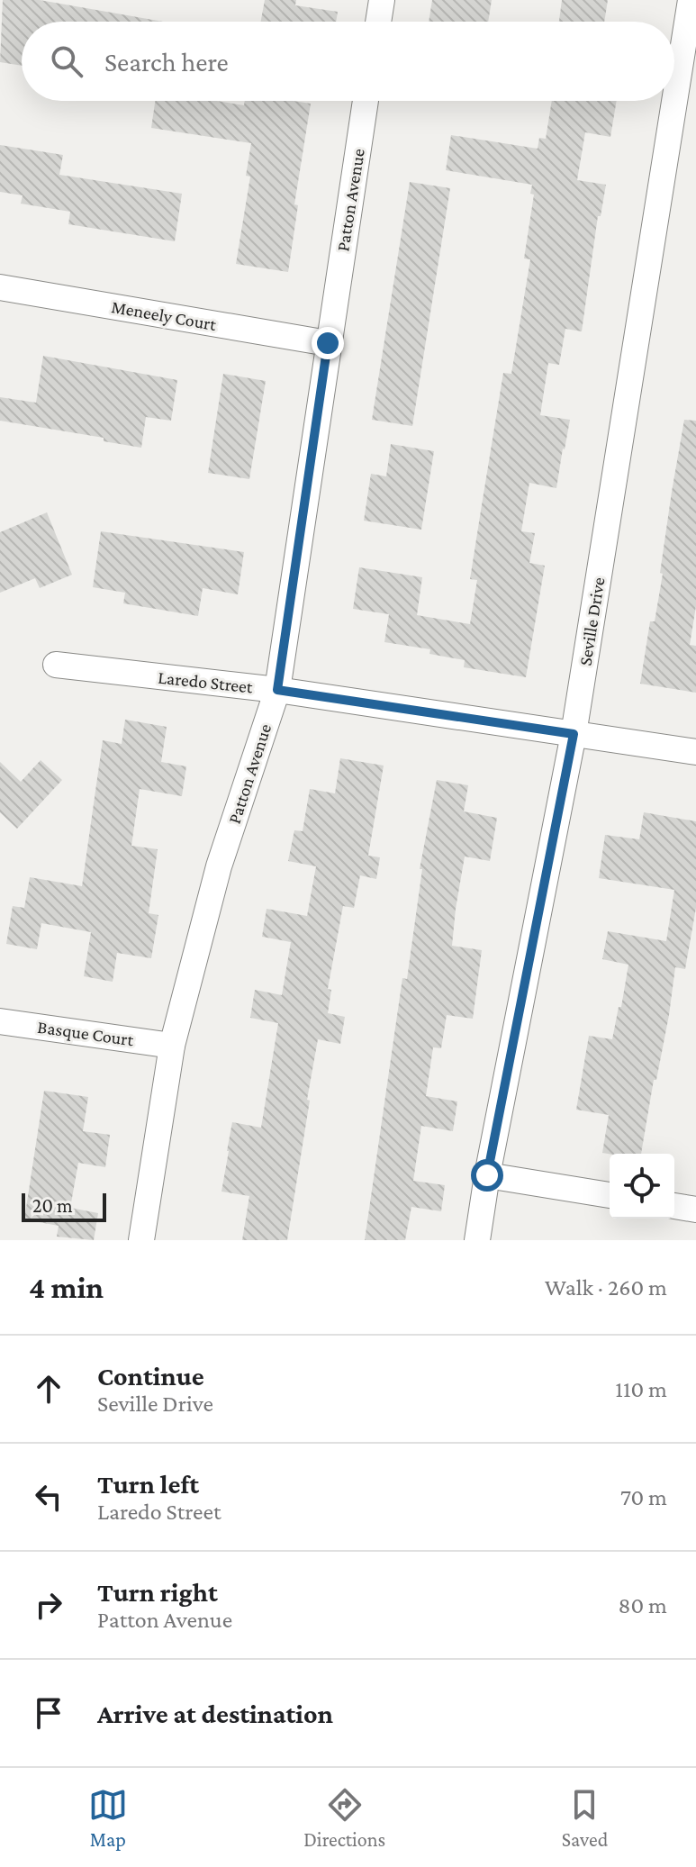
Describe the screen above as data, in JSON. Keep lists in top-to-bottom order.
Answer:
{
  "streets": {
    "street": [
      "Patton Avenue",
      "Meneely Court",
      "Seville Drive",
      "Laredo Street",
      "Basque Court"
    ]
  },
  "crossings": [
    ["Patton Avenue", "Meneely Court"],
    ["Patton Avenue", "Laredo Street"],
    ["Patton Avenue", "Basque Court"],
    ["Seville Drive", "Laredo Street"]
  ],
  "scale_bar": "20 m",
  "page": {
    "search": "Search here",
    "scale": "20 m",
    "heading": ["4 min", "Walk · 260 m"],
    "list": [
      ["Continue", "Seville Drive", "110 m"],
      ["Turn left", "Laredo Street", "70 m"],
      ["Turn right", "Patton Avenue", "80 m"],
      "Arrive at destination"
    ],
    "nav": ["Map", "Directions", "Saved"]
  }
}
